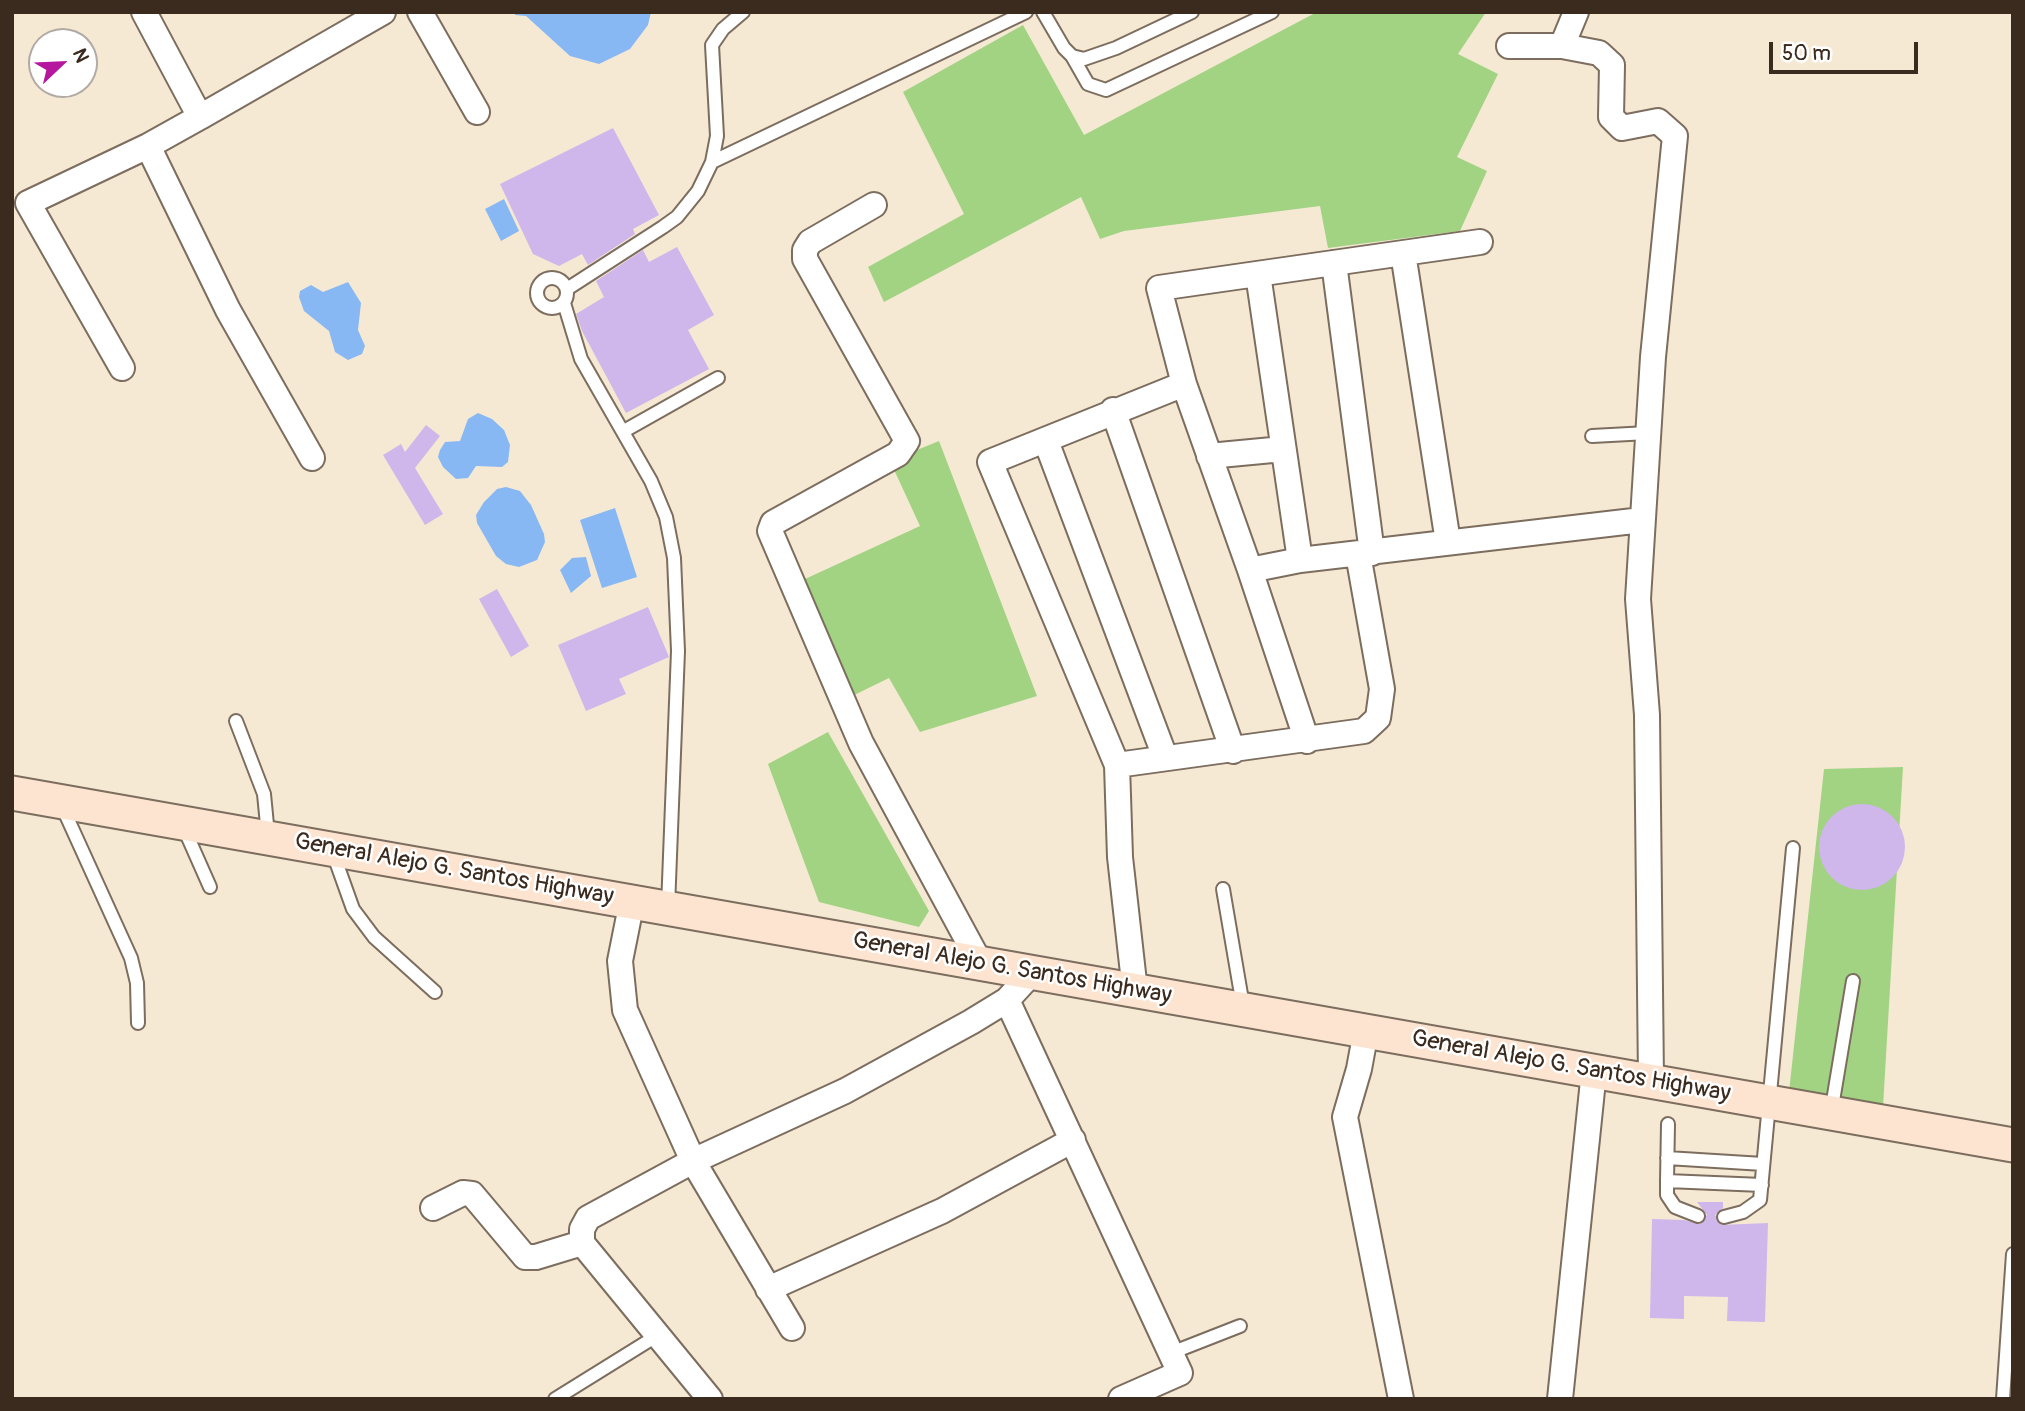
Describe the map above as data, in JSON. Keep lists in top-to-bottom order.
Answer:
{
  "streets": {
    "main road": ["General Alejo G. Santos Highway"]
  },
  "scale_bar": "50 m",
  "north": "top right"
}
